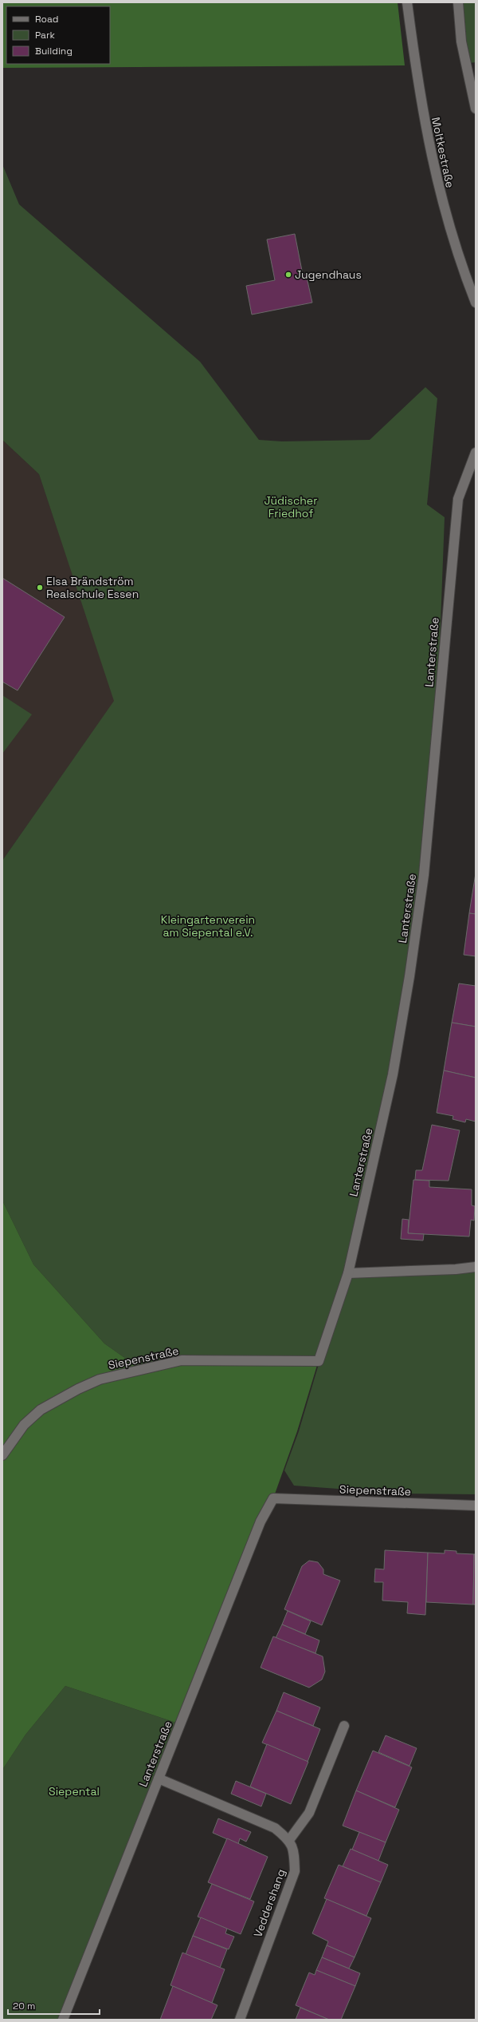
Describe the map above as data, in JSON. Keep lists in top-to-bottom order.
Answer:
{
  "streets": {
    "street": [
      "Moltkestraße",
      "Lanterstraße",
      "Siepenstraße",
      "Veddershang"
    ]
  },
  "crossings": [
    ["Lanterstraße", "Siepenstraße"]
  ],
  "parks": ["Jüdischer Friedhof", "Kleingartenverein am Siepental e.V.", "Siepental"],
  "places": ["Jugendhaus", "Elsa Brändström Realschule Essen"],
  "legend": ["Road", "Park", "Building"],
  "scale_bar": "20 m"
}
